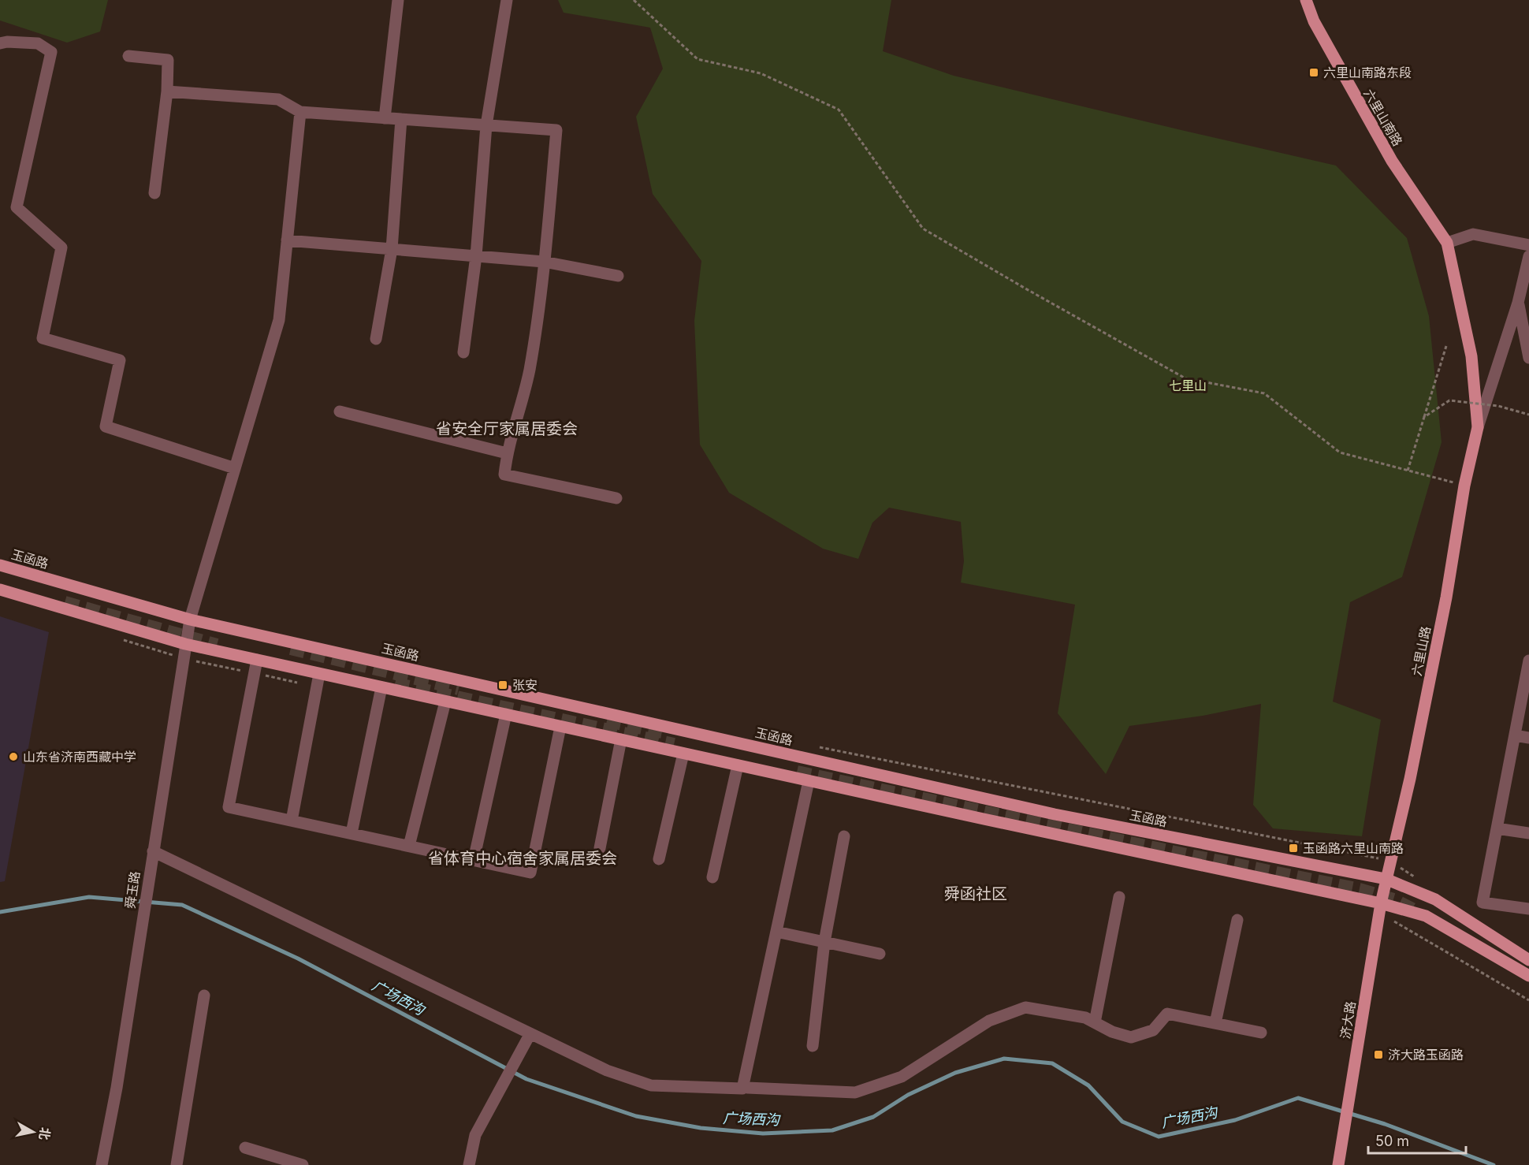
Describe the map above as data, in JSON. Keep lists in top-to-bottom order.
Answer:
{
  "streets": {
    "main road": [
      "六里山南路",
      "玉函路",
      "六里山路",
      "济大路"
    ],
    "street": ["舜玉路"]
  },
  "crossings": [
    ["六里山南路", "六里山路"],
    ["玉函路", "六里山路"],
    ["玉函路", "舜玉路"],
    ["玉函路", "济大路"],
    ["六里山路", "济大路"]
  ],
  "districts": ["省安全厅家属居委会", "省体育中心宿舍家属居委会", "舜函社区"],
  "water": ["广场西沟"],
  "parks": ["七里山"],
  "places": {
    "transit": [
      "六里山南路东段",
      "张安",
      "玉函路六里山南路",
      "济大路玉函路"
    ],
    "other": ["山东省济南西藏中学"]
  },
  "scale_bar": "50 m",
  "north": "right"
}
